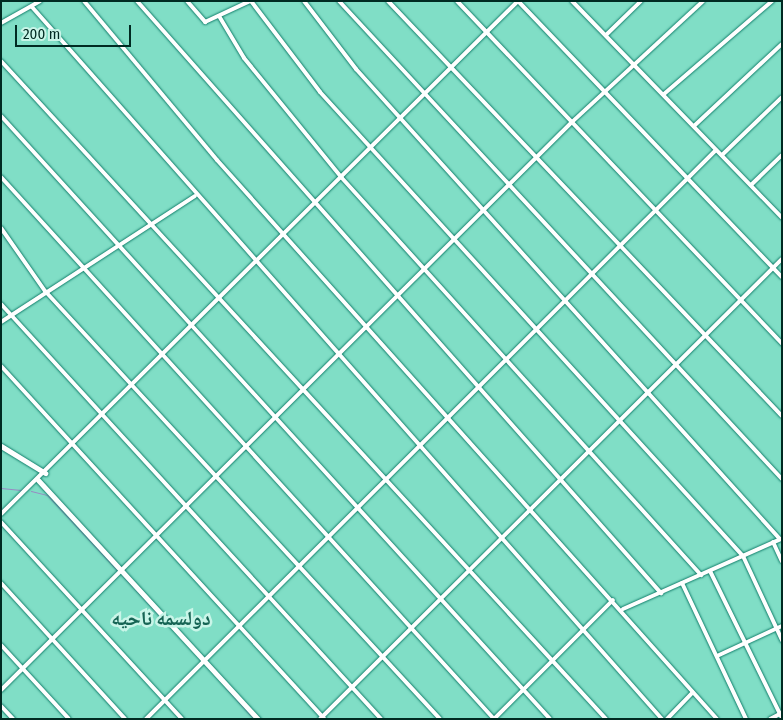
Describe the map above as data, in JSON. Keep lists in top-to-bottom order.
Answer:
{
  "districts": ["دولسمه ناحیه"],
  "scale_bar": "200 m"
}
